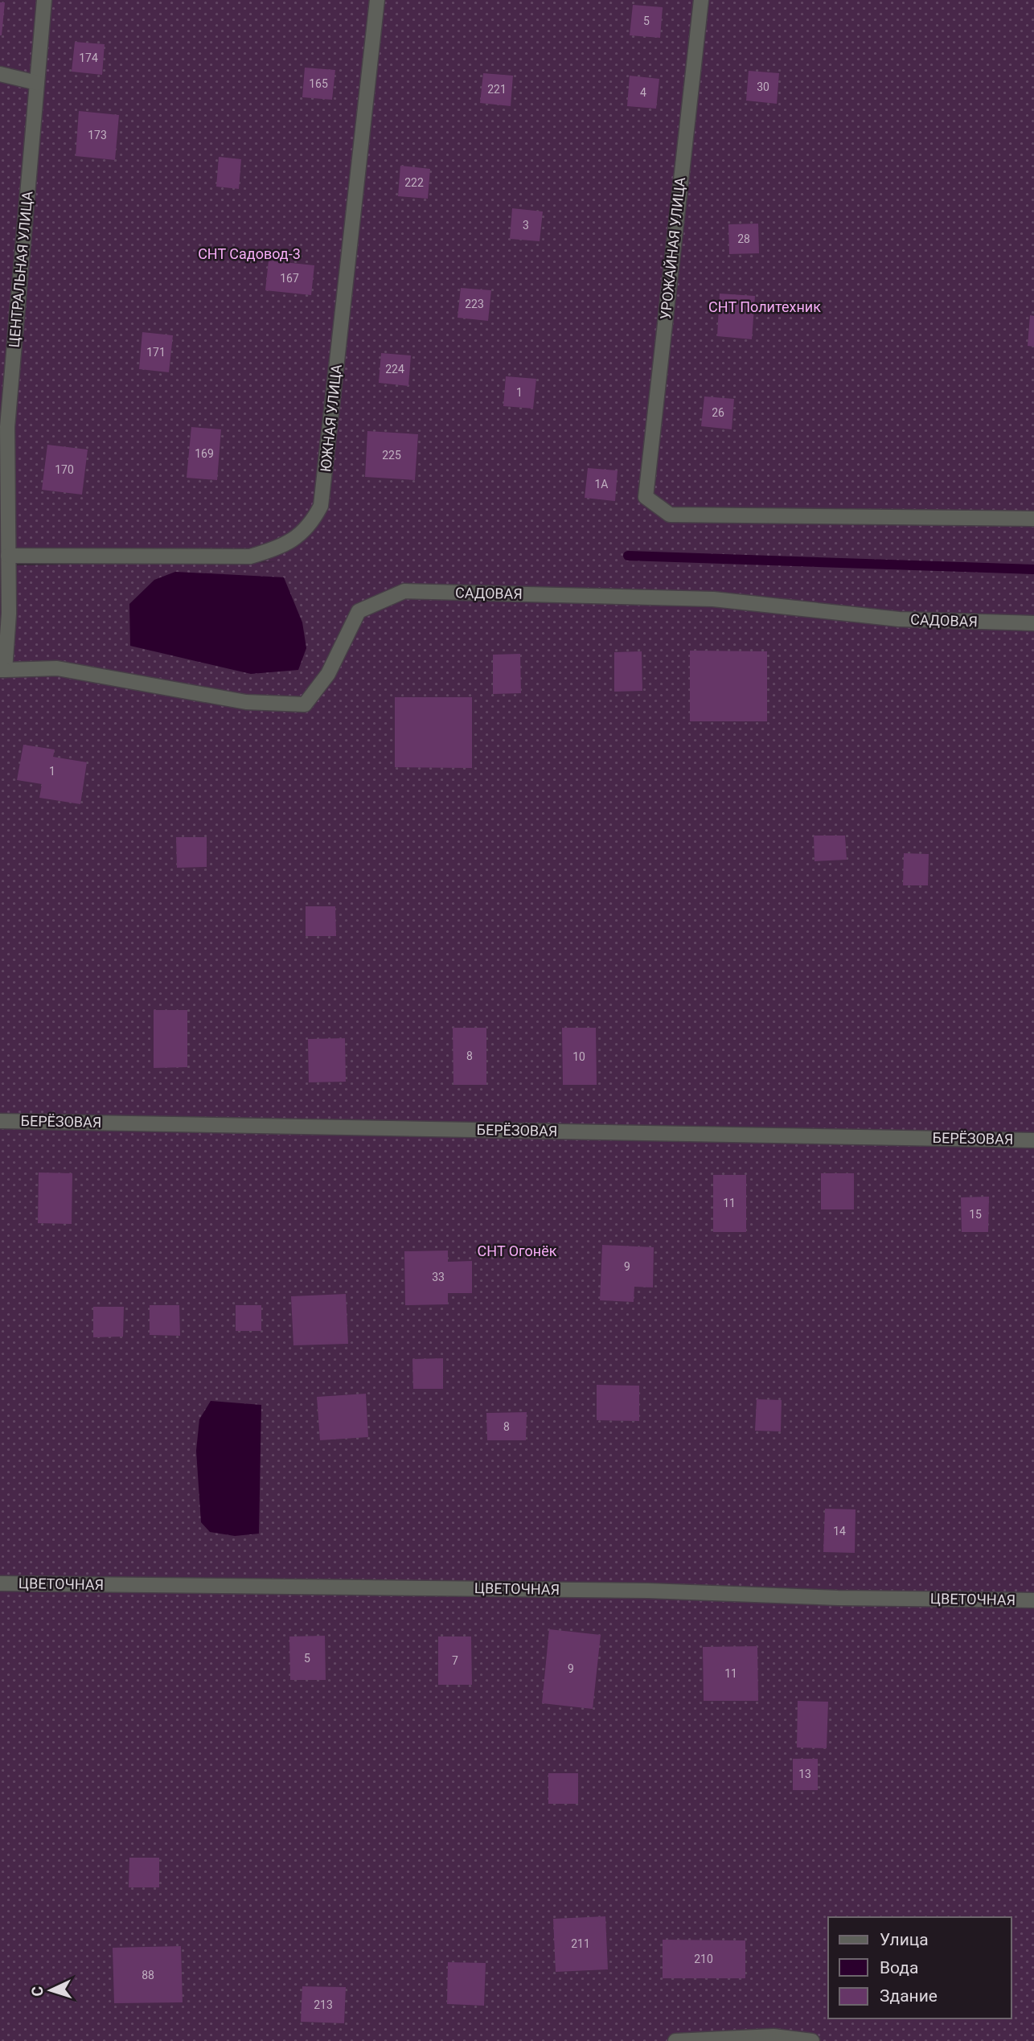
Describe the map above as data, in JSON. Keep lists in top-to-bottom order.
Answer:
{
  "streets": {
    "lane": [
      "УРОЖАЙНАЯ УЛИЦА",
      "ЦЕНТРАЛЬНАЯ УЛИЦА",
      "ЮЖНАЯ УЛИЦА",
      "САДОВАЯ",
      "БЕРЁЗОВАЯ",
      "ЦВЕТОЧНАЯ"
    ]
  },
  "crossings": [
    ["ЦЕНТРАЛЬНАЯ УЛИЦА", "ЮЖНАЯ УЛИЦА"],
    ["ЦЕНТРАЛЬНАЯ УЛИЦА", "САДОВАЯ"]
  ],
  "parks": ["СНТ Садовод-3", "СНТ Политехник", "СНТ Огонёк"],
  "house_numbers": [
    "5",
    "174",
    "165",
    "30",
    "221",
    "4",
    "173",
    "222",
    "3",
    "28",
    "167",
    "223",
    "171",
    "224",
    "1",
    "26",
    "169",
    "225",
    "170",
    "1А",
    "1",
    "8",
    "10",
    "11",
    "15",
    "9",
    "33",
    "8",
    "14",
    "5",
    "7",
    "9",
    "11",
    "13",
    "211",
    "210",
    "88",
    "213"
  ],
  "legend": ["Улица", "Вода", "Здание"],
  "north": "left"
}
